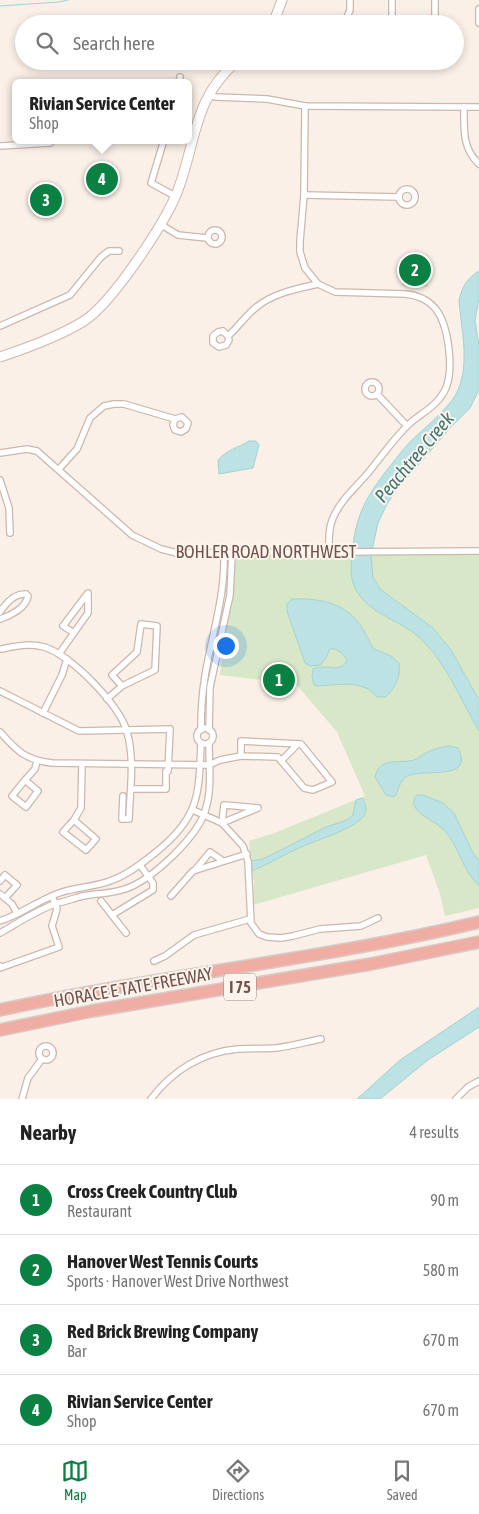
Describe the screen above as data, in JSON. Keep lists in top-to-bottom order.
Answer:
{
  "streets": {
    "highway": ["HORACE E TATE FREEWAY", "I 75"],
    "street": ["BOHLER ROAD NORTHWEST"]
  },
  "water": ["Peachtree Creek"],
  "page": {
    "search": "Search here",
    "popup": ["Rivian Service Center", "Shop"],
    "pins": [
      "4",
      "3",
      "2",
      "1"
    ],
    "heading": ["Nearby", "4 results"],
    "list": [
      {
        "mark": "1",
        "name": "Cross Creek Country Club",
        "note": "Restaurant",
        "value": "90 m"
      },
      {
        "mark": "2",
        "name": "Hanover West Tennis Courts",
        "note": "Sports · Hanover West Drive Northwest",
        "value": "580 m"
      },
      {
        "mark": "3",
        "name": "Red Brick Brewing Company",
        "note": "Bar",
        "value": "670 m"
      },
      {
        "mark": "4",
        "name": "Rivian Service Center",
        "note": "Shop",
        "value": "670 m"
      }
    ],
    "nav": ["Map", "Directions", "Saved"]
  }
}
